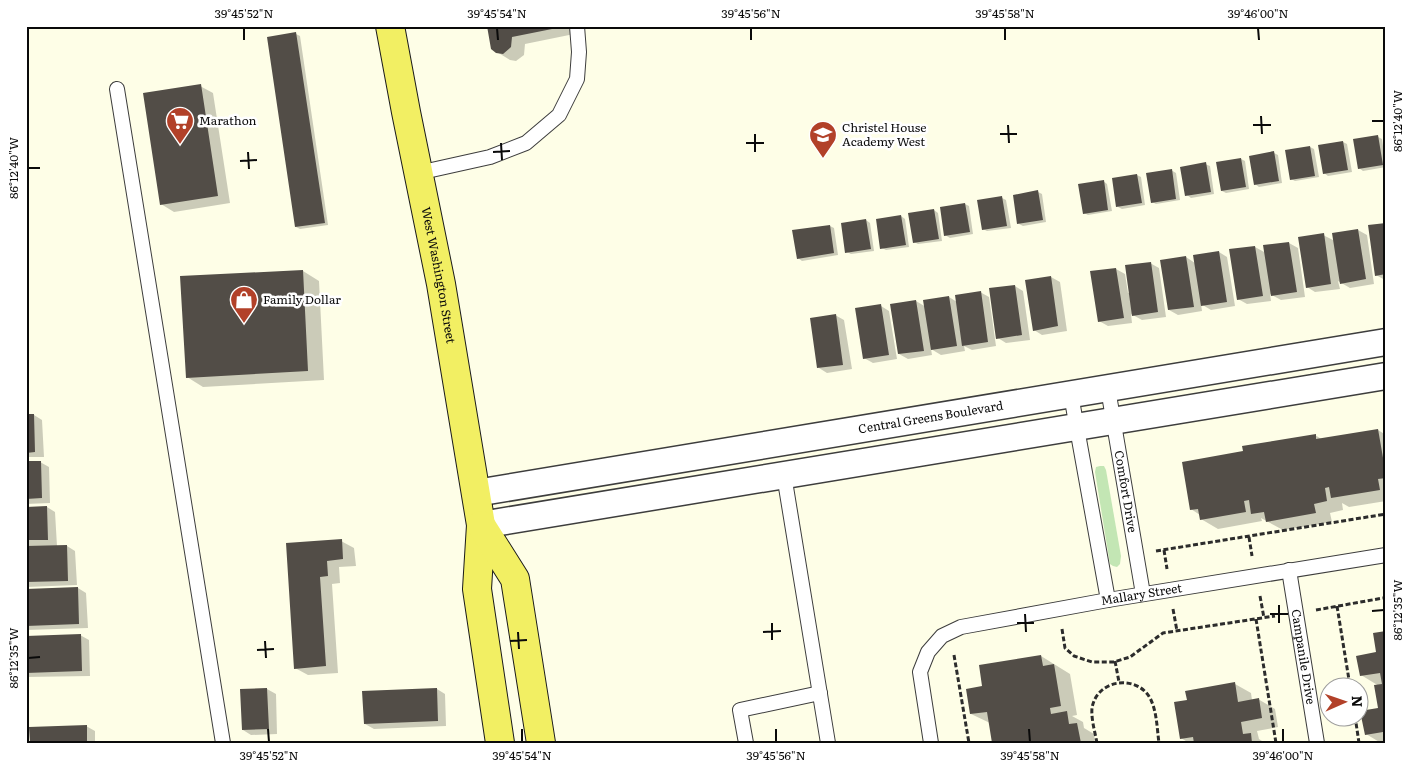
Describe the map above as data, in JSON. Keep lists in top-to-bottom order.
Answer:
{
  "streets": {
    "main road": ["West Washington Street"],
    "street": ["Central Greens Boulevard"],
    "lane": ["Comfort Drive", "Mallary Street", "Campanile Drive"]
  },
  "crossings": [
    ["West Washington Street", "Central Greens Boulevard"],
    ["Central Greens Boulevard", "Comfort Drive"],
    ["Comfort Drive", "Mallary Street"],
    ["Mallary Street", "Campanile Drive"]
  ],
  "places": {
    "supermarket": ["Marathon"],
    "school or university": ["Christel House Academy West"],
    "shop": ["Family Dollar"]
  },
  "north": "right",
  "coordinates": [
    "39°45'52\"N",
    "39°45'54\"N",
    "39°45'56\"N",
    "39°45'58\"N",
    "39°46'00\"N",
    "86°12'40\"W",
    "86°12'35\"W"
  ]
}
